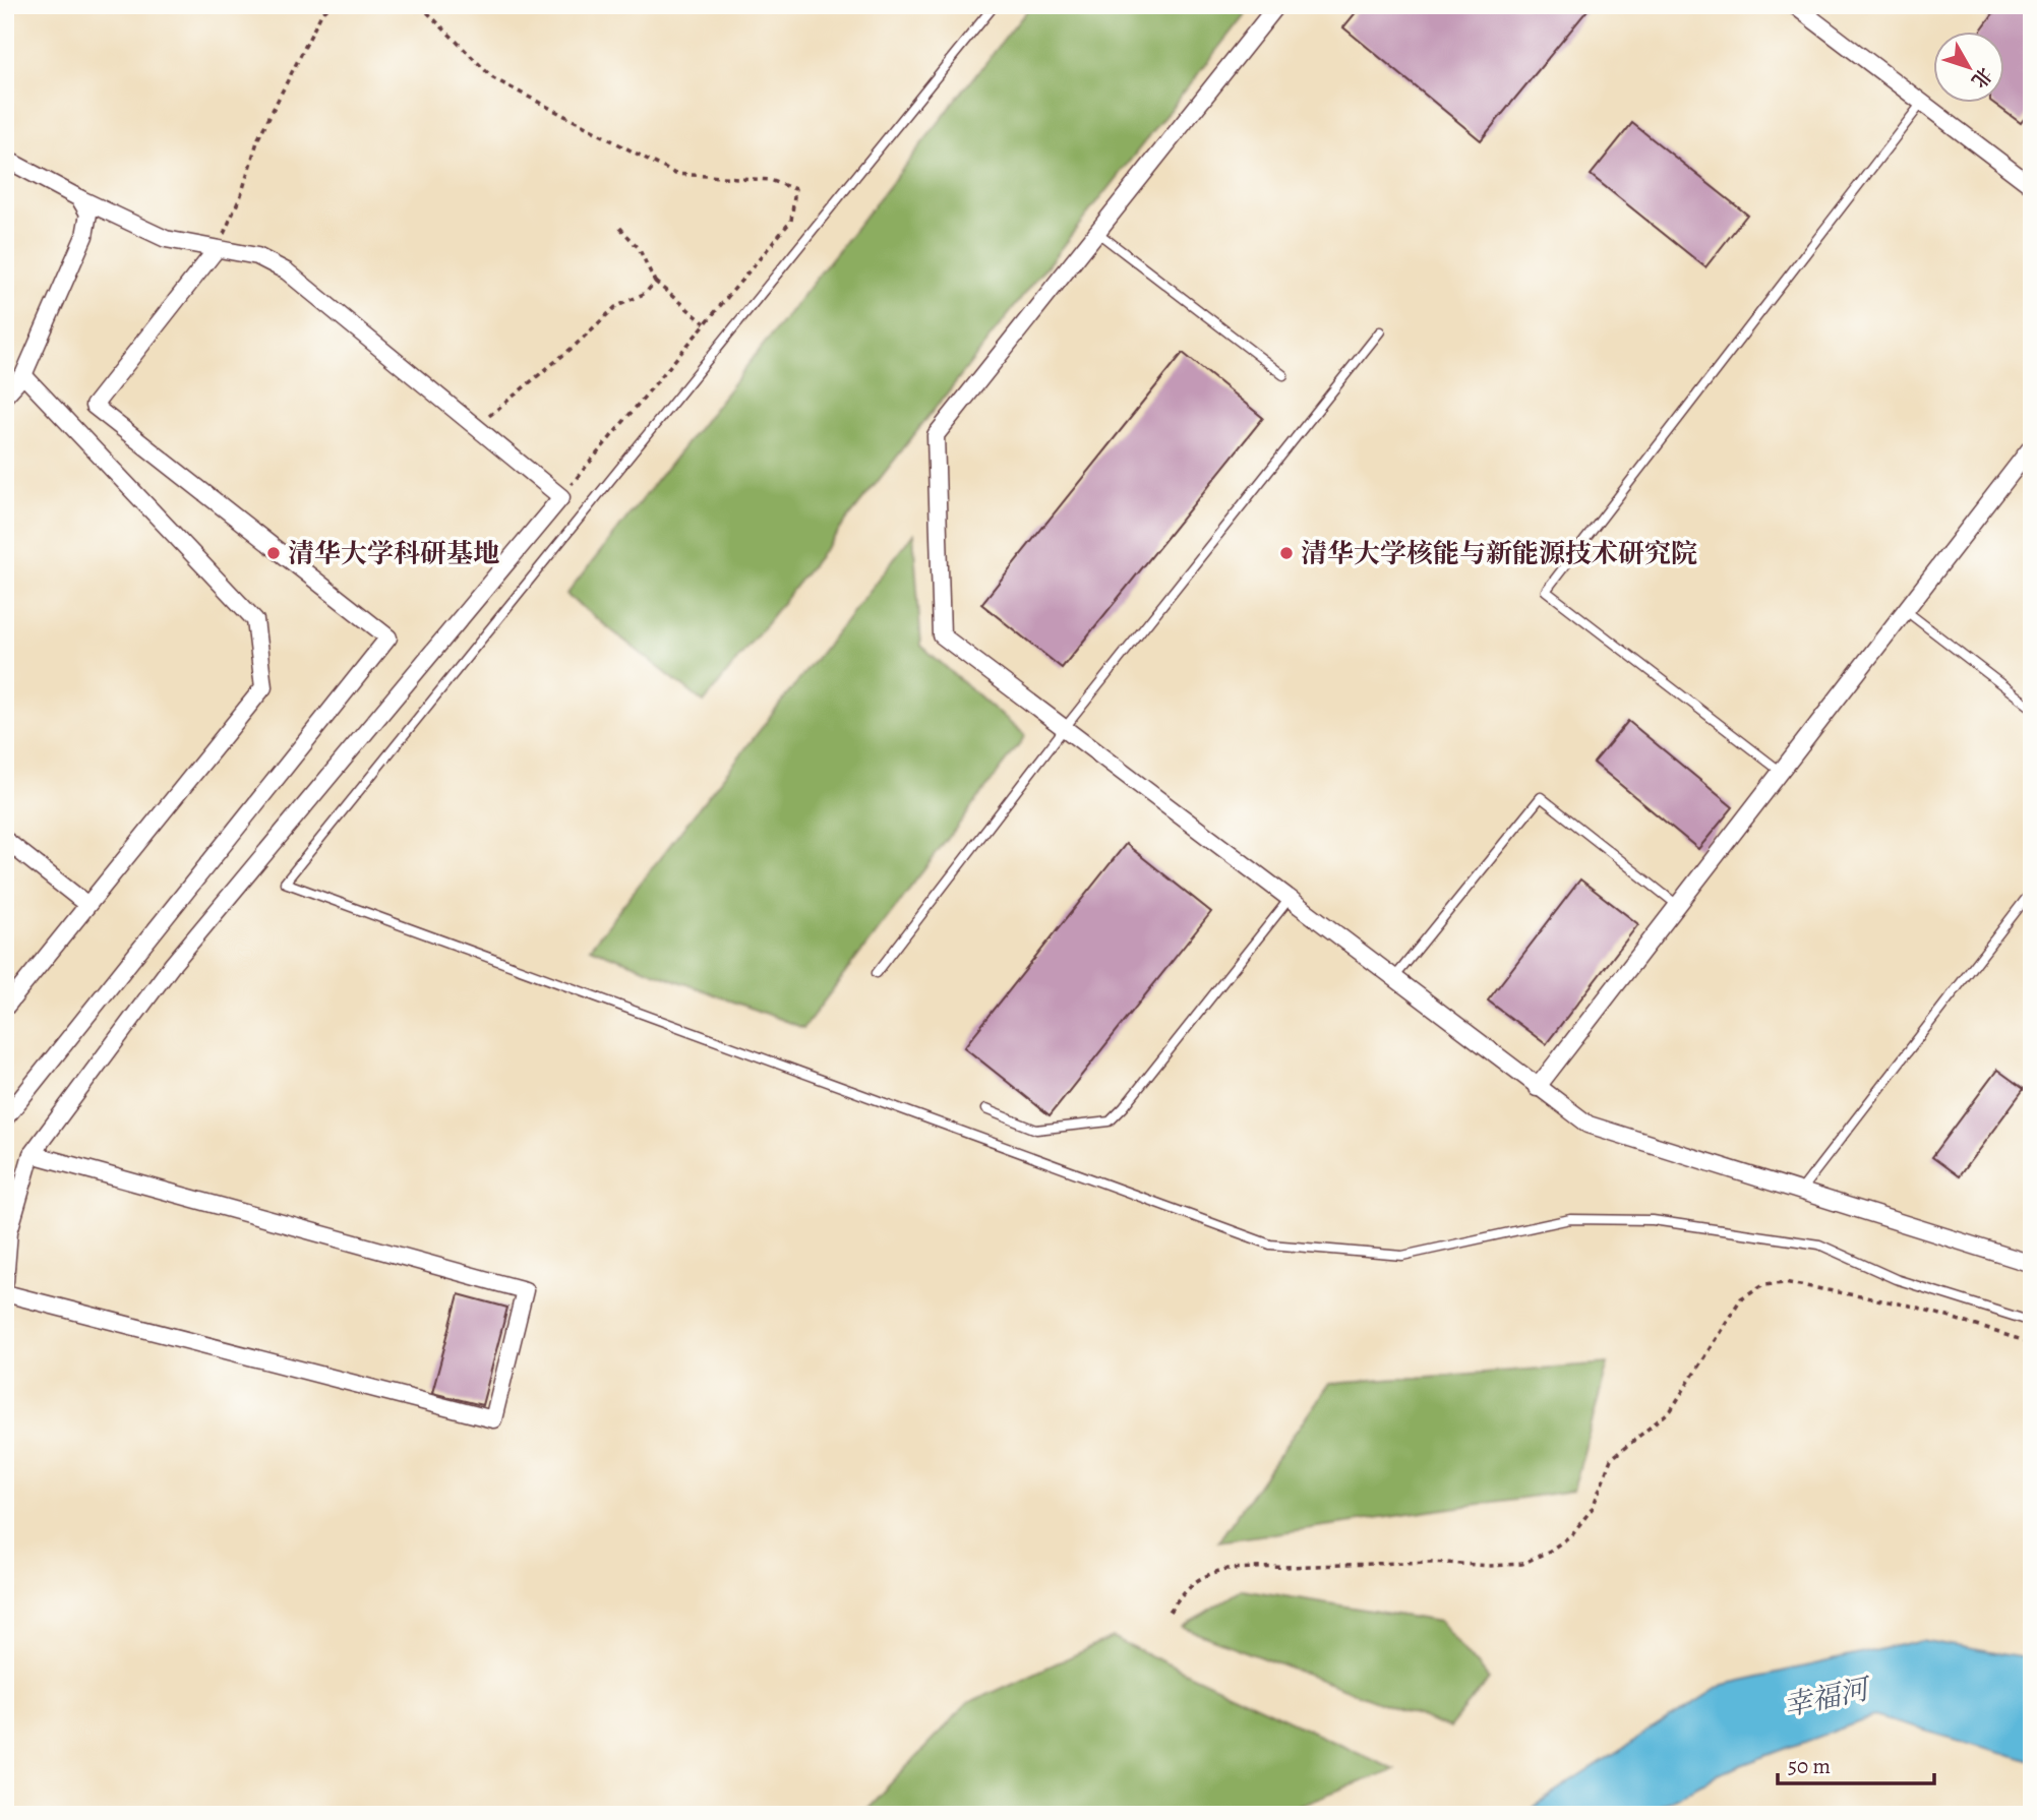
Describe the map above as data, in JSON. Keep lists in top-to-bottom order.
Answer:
{
  "water": ["幸福河"],
  "places": ["清华大学科研基地", "清华大学核能与新能源技术研究院"],
  "scale_bar": "50 m",
  "north": "bottom right"
}
